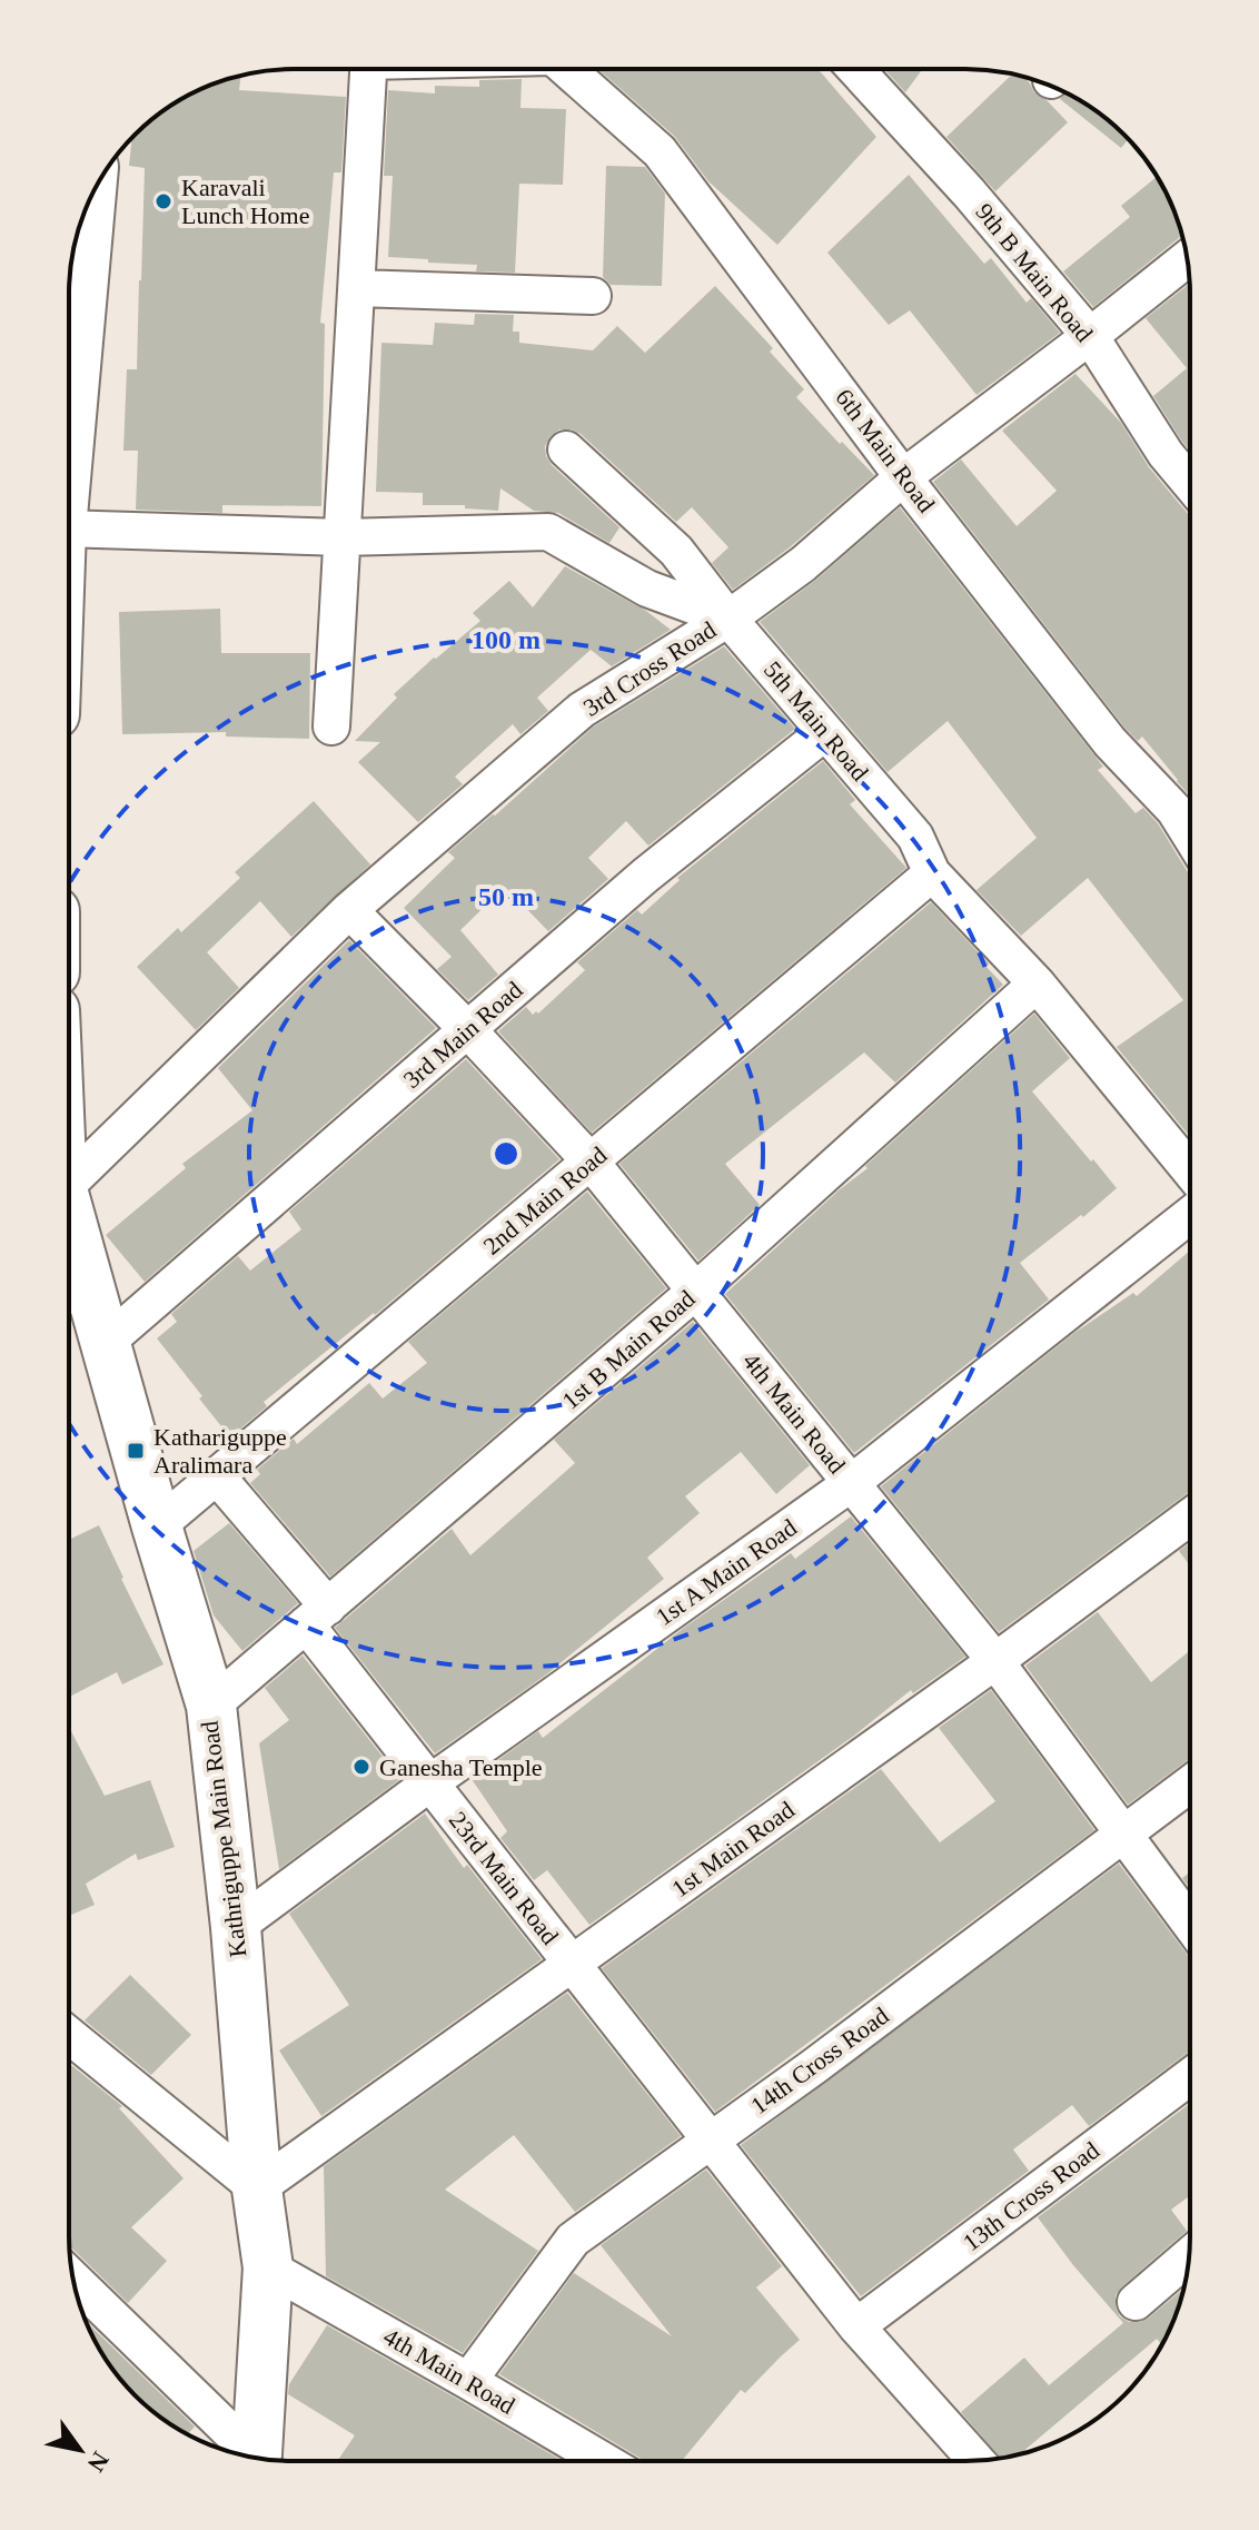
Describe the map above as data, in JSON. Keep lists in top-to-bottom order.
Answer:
{
  "streets": {
    "main road": ["Kathriguppe Main Road"],
    "street": [
      "9th B Main Road",
      "6th Main Road",
      "3rd Cross Road",
      "5th Main Road",
      "3rd Main Road",
      "2nd Main Road",
      "1st B Main Road",
      "4th Main Road",
      "1st A Main Road",
      "1st Main Road",
      "23rd Main Road",
      "14th Cross Road",
      "13th Cross Road"
    ]
  },
  "crossings": [
    ["9th B Main Road", "3rd Cross Road"],
    ["6th Main Road", "3rd Cross Road"],
    ["3rd Cross Road", "5th Main Road"],
    ["3rd Cross Road", "4th Main Road"],
    ["5th Main Road", "3rd Main Road"],
    ["5th Main Road", "2nd Main Road"],
    ["5th Main Road", "1st B Main Road"],
    ["3rd Main Road", "4th Main Road"],
    ["3rd Main Road", "Kathriguppe Main Road"],
    ["2nd Main Road", "4th Main Road"],
    ["2nd Main Road", "Kathriguppe Main Road"],
    ["2nd Main Road", "23rd Main Road"],
    ["1st B Main Road", "4th Main Road"],
    ["1st B Main Road", "Kathriguppe Main Road"],
    ["1st B Main Road", "23rd Main Road"],
    ["4th Main Road", "1st A Main Road"],
    ["4th Main Road", "Kathriguppe Main Road"],
    ["4th Main Road", "1st Main Road"],
    ["4th Main Road", "14th Cross Road"],
    ["1st A Main Road", "Kathriguppe Main Road"],
    ["1st A Main Road", "23rd Main Road"],
    ["Kathriguppe Main Road", "1st Main Road"],
    ["1st Main Road", "23rd Main Road"],
    ["23rd Main Road", "14th Cross Road"],
    ["23rd Main Road", "13th Cross Road"]
  ],
  "places": {
    "other": ["Karavali Lunch Home", "Ganesha Temple"],
    "transit": ["Kathariguppe Aralimara"]
  },
  "north": "bottom right",
  "rings": ["100 m", "50 m"]
}
